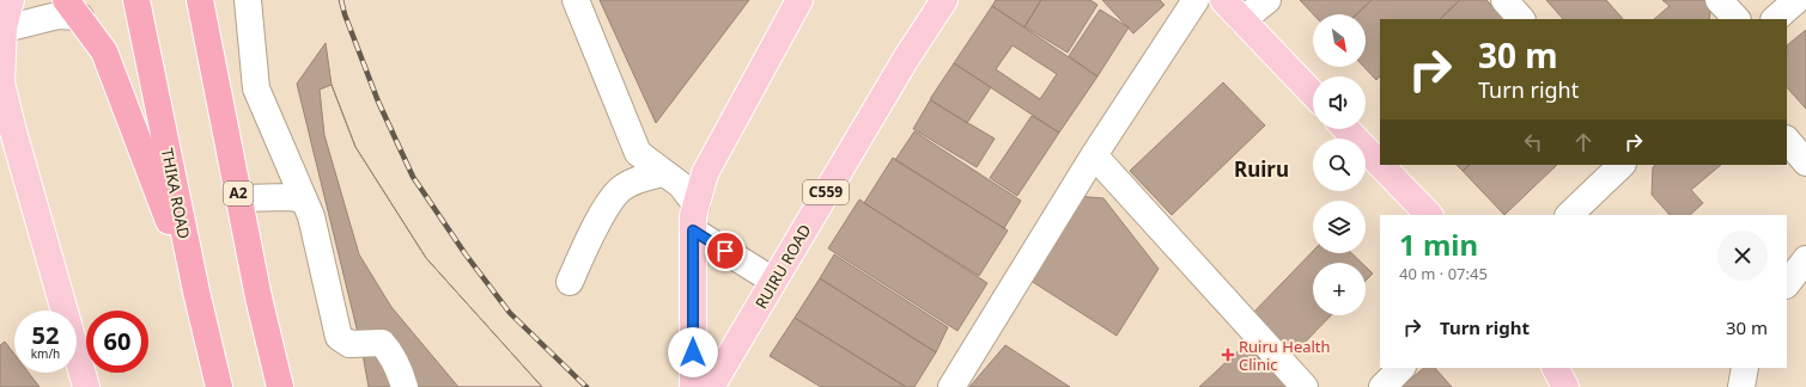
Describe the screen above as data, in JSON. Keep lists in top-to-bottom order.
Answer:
{
  "streets": {
    "highway": ["THIKA ROAD", "A2"],
    "main road": ["C559", "RUIRU ROAD"]
  },
  "districts": ["Ruiru"],
  "places": {
    "health": ["Ruiru Health Clinic"]
  },
  "north": "bottom right",
  "page": {
    "map_buttons": "+",
    "turn": ["30 m", "Turn right"],
    "heading": ["1 min", "40 m · 07:45"],
    "list": [
      {
        "name": "Turn right",
        "value": "30 m"
      }
    ],
    "speed": "52 km/h",
    "limit": "60"
  }
}
